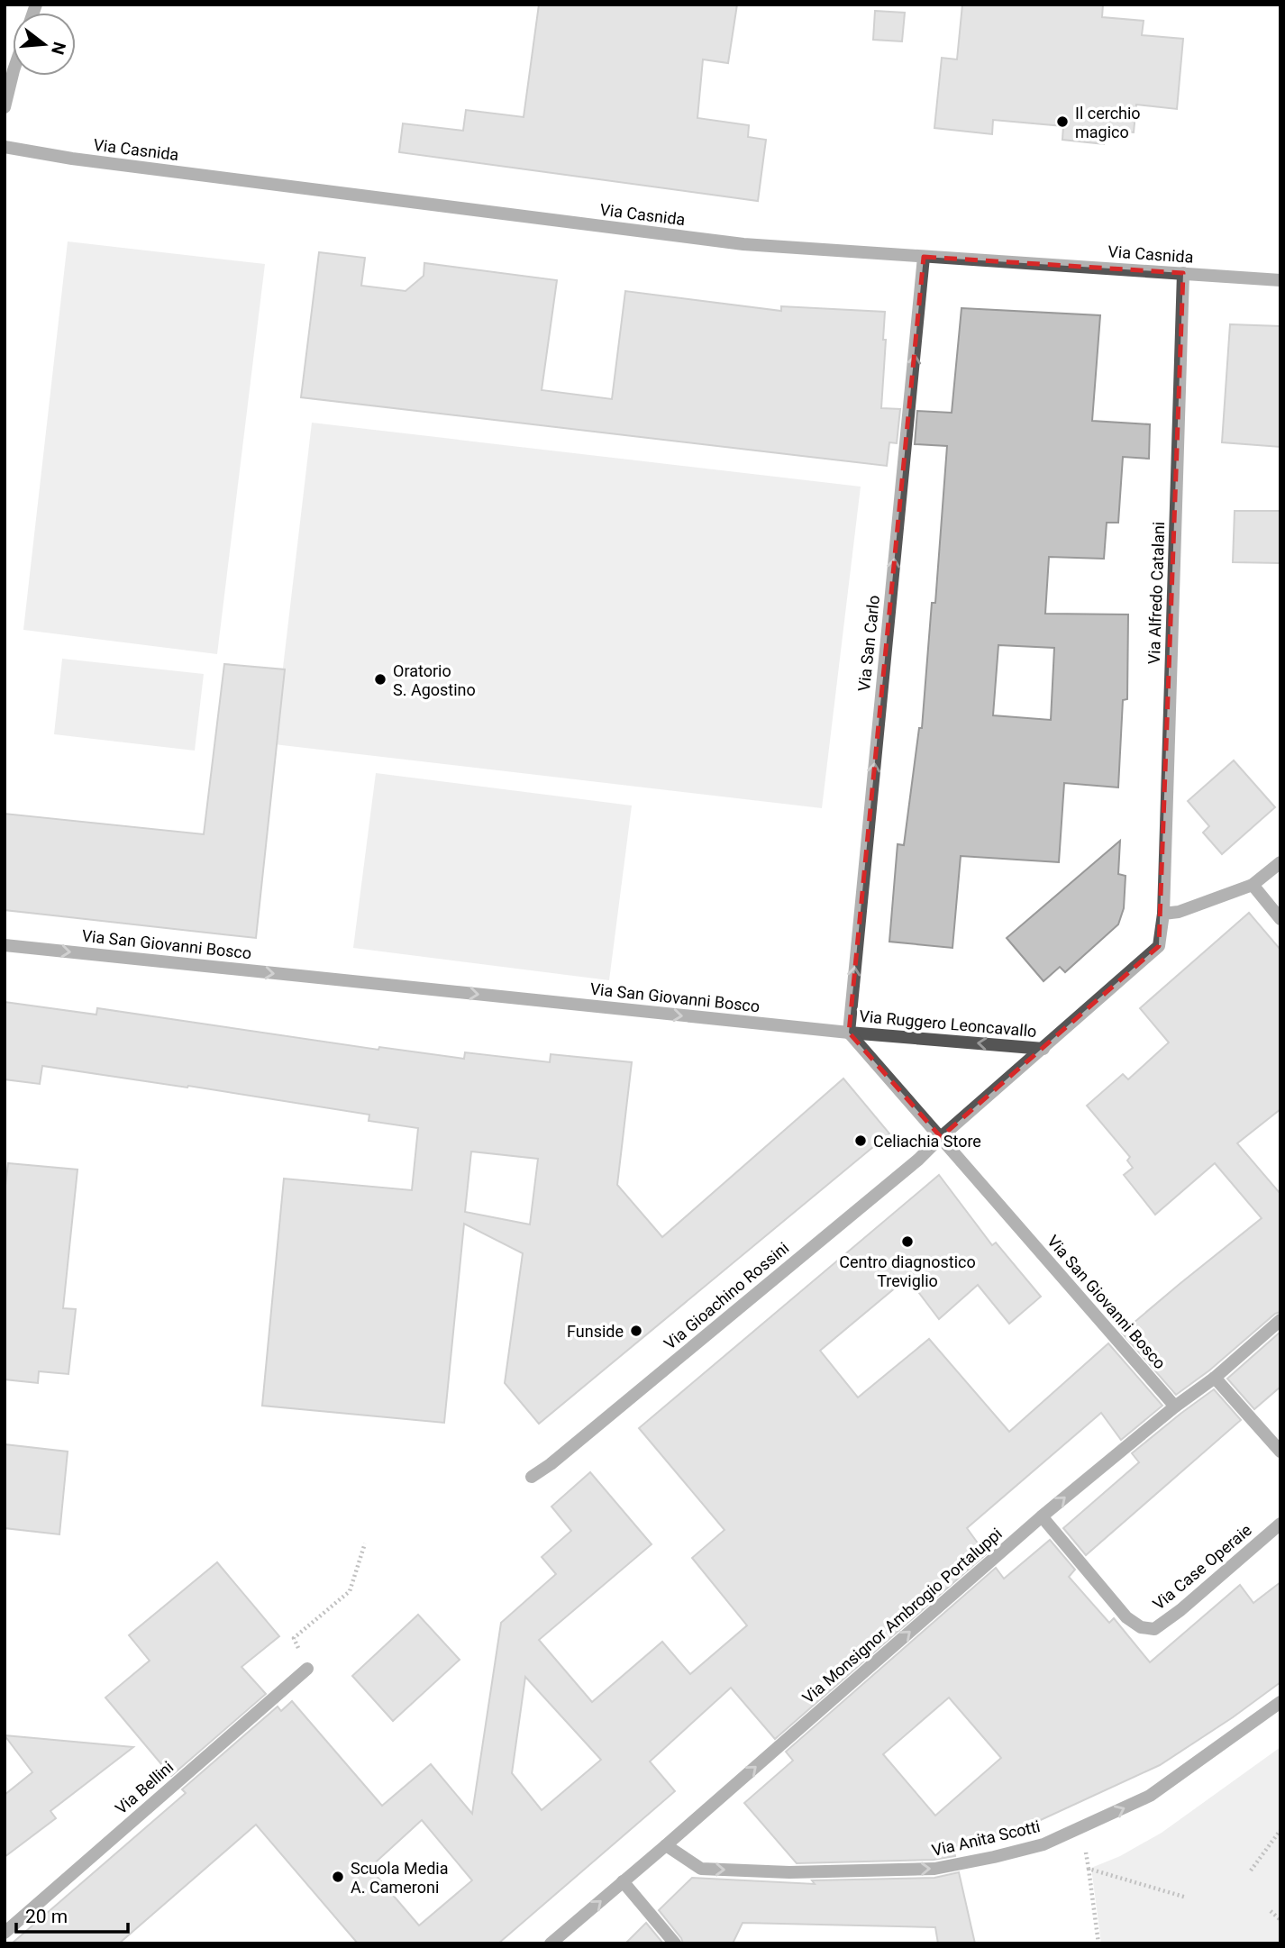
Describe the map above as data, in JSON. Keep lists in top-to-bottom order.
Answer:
{
  "streets": {
    "street": [
      "Via Casnida",
      "Via Alfredo Catalani",
      "Via San Carlo",
      "Via San Giovanni Bosco",
      "Via Ruggero Leoncavallo",
      "Via Gioachino Rossini",
      "Via Case Operaie",
      "Via Monsignor Ambrogio Portaluppi",
      "Via Bellini",
      "Via Anita Scotti"
    ]
  },
  "crossings": [
    ["Via Casnida", "Via Alfredo Catalani"],
    ["Via Casnida", "Via San Carlo"],
    ["Via Alfredo Catalani", "Via Ruggero Leoncavallo"],
    ["Via San Carlo", "Via San Giovanni Bosco"],
    ["Via San Carlo", "Via Ruggero Leoncavallo"],
    ["Via San Giovanni Bosco", "Via Ruggero Leoncavallo"],
    ["Via San Giovanni Bosco", "Via Gioachino Rossini"],
    ["Via San Giovanni Bosco", "Via Monsignor Ambrogio Portaluppi"],
    ["Via Ruggero Leoncavallo", "Via Gioachino Rossini"],
    ["Via Case Operaie", "Via Monsignor Ambrogio Portaluppi"],
    ["Via Monsignor Ambrogio Portaluppi", "Via Anita Scotti"]
  ],
  "one_way": [
    "Via San Carlo",
    "Via San Giovanni Bosco",
    "Via Ruggero Leoncavallo",
    "Via Monsignor Ambrogio Portaluppi",
    "Via Anita Scotti"
  ],
  "places": [
    "Il cerchio magico",
    "Oratorio S. Agostino",
    "Celiachia Store",
    "Centro diagnostico Treviglio",
    "Funside",
    "Scuola Media A. Cameroni"
  ],
  "scale_bar": "20 m",
  "north": "right"
}
